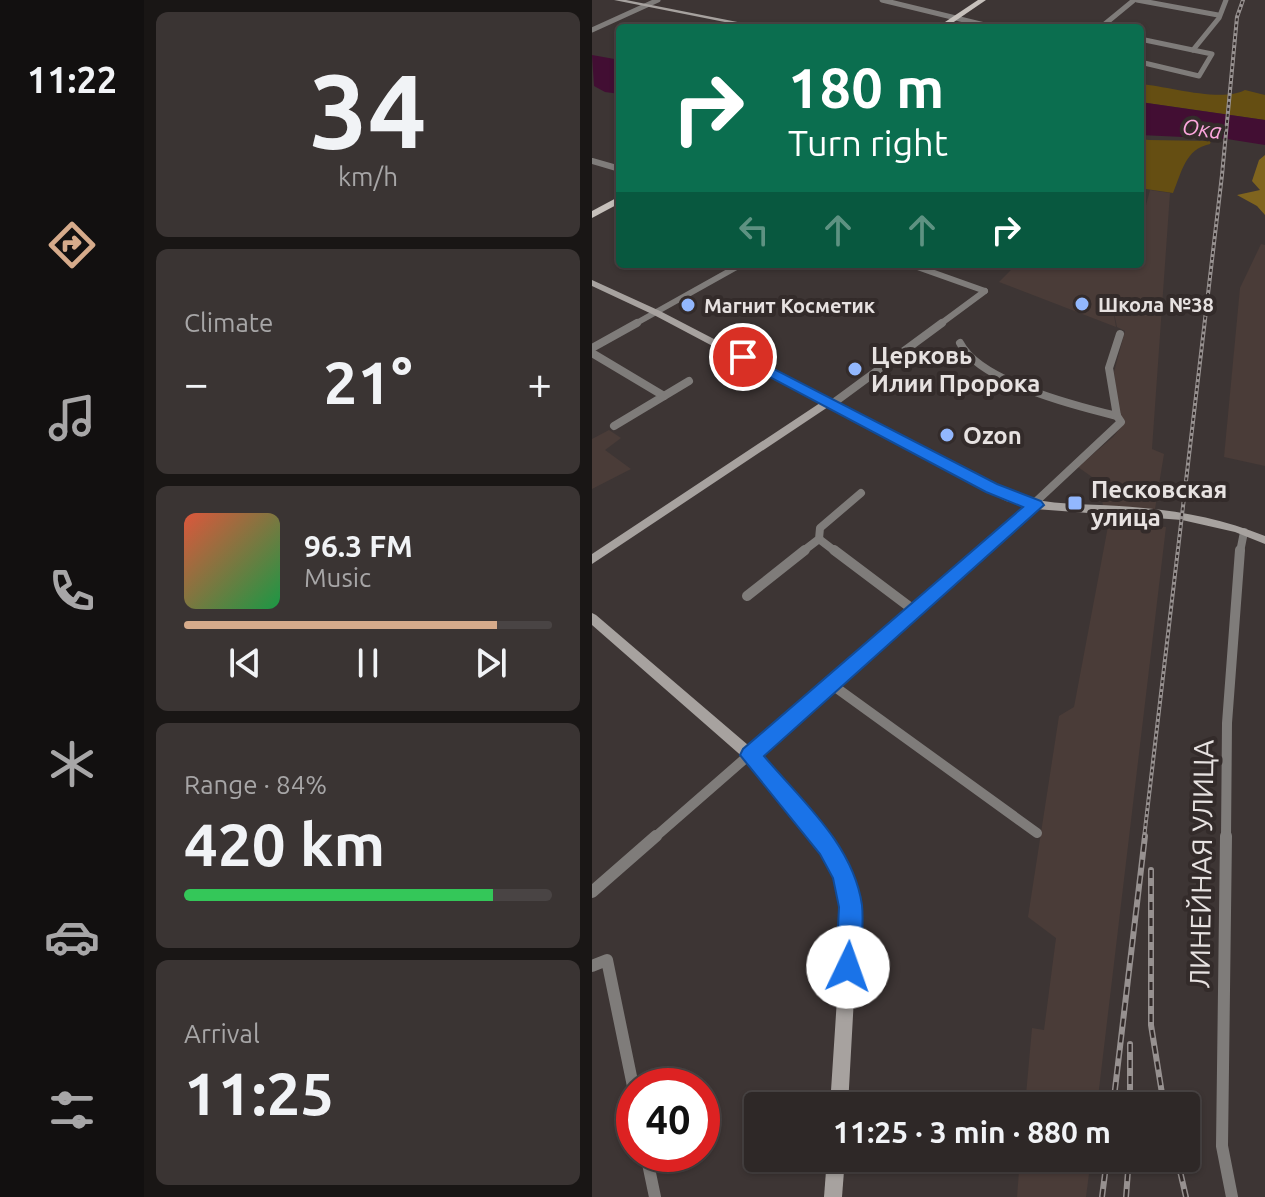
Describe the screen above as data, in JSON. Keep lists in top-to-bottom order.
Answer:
{
  "streets": {
    "street": ["ЛИНЕЙНАЯ УЛИЦА"]
  },
  "water": ["Ока"],
  "places": {
    "other": [
      "Школа №38",
      "Магнит Косметик",
      "Церковь Илии Пророка",
      "Ozon"
    ],
    "transit": ["Песковская улица"]
  },
  "page": {
    "tabs": "11:22",
    "tile": [
      ["34", "km/h"],
      "Climate",
      ["Range · 84%", "420 km"],
      ["Arrival", "11:25"]
    ],
    "turn": ["180 m", "Turn right"],
    "heat": ["−", "21°", "+"],
    "song": ["96.3 FM", "Music"],
    "limit": "40",
    "trip": "11:25 · 3 min · 880 m"
  }
}
